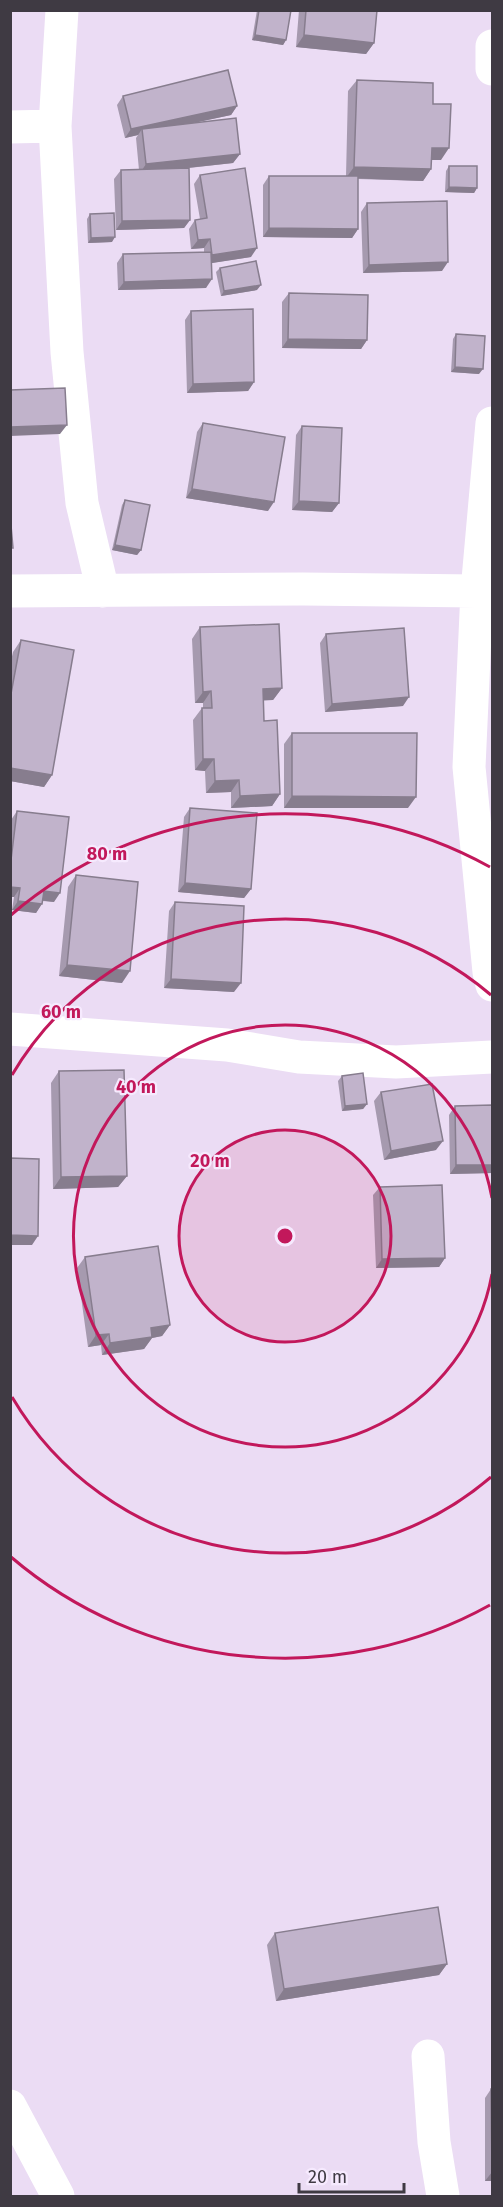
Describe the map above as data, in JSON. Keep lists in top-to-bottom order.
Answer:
{
  "scale_bar": "20 m",
  "rings": [
    "80 m",
    "60 m",
    "40 m",
    "20 m"
  ]
}
